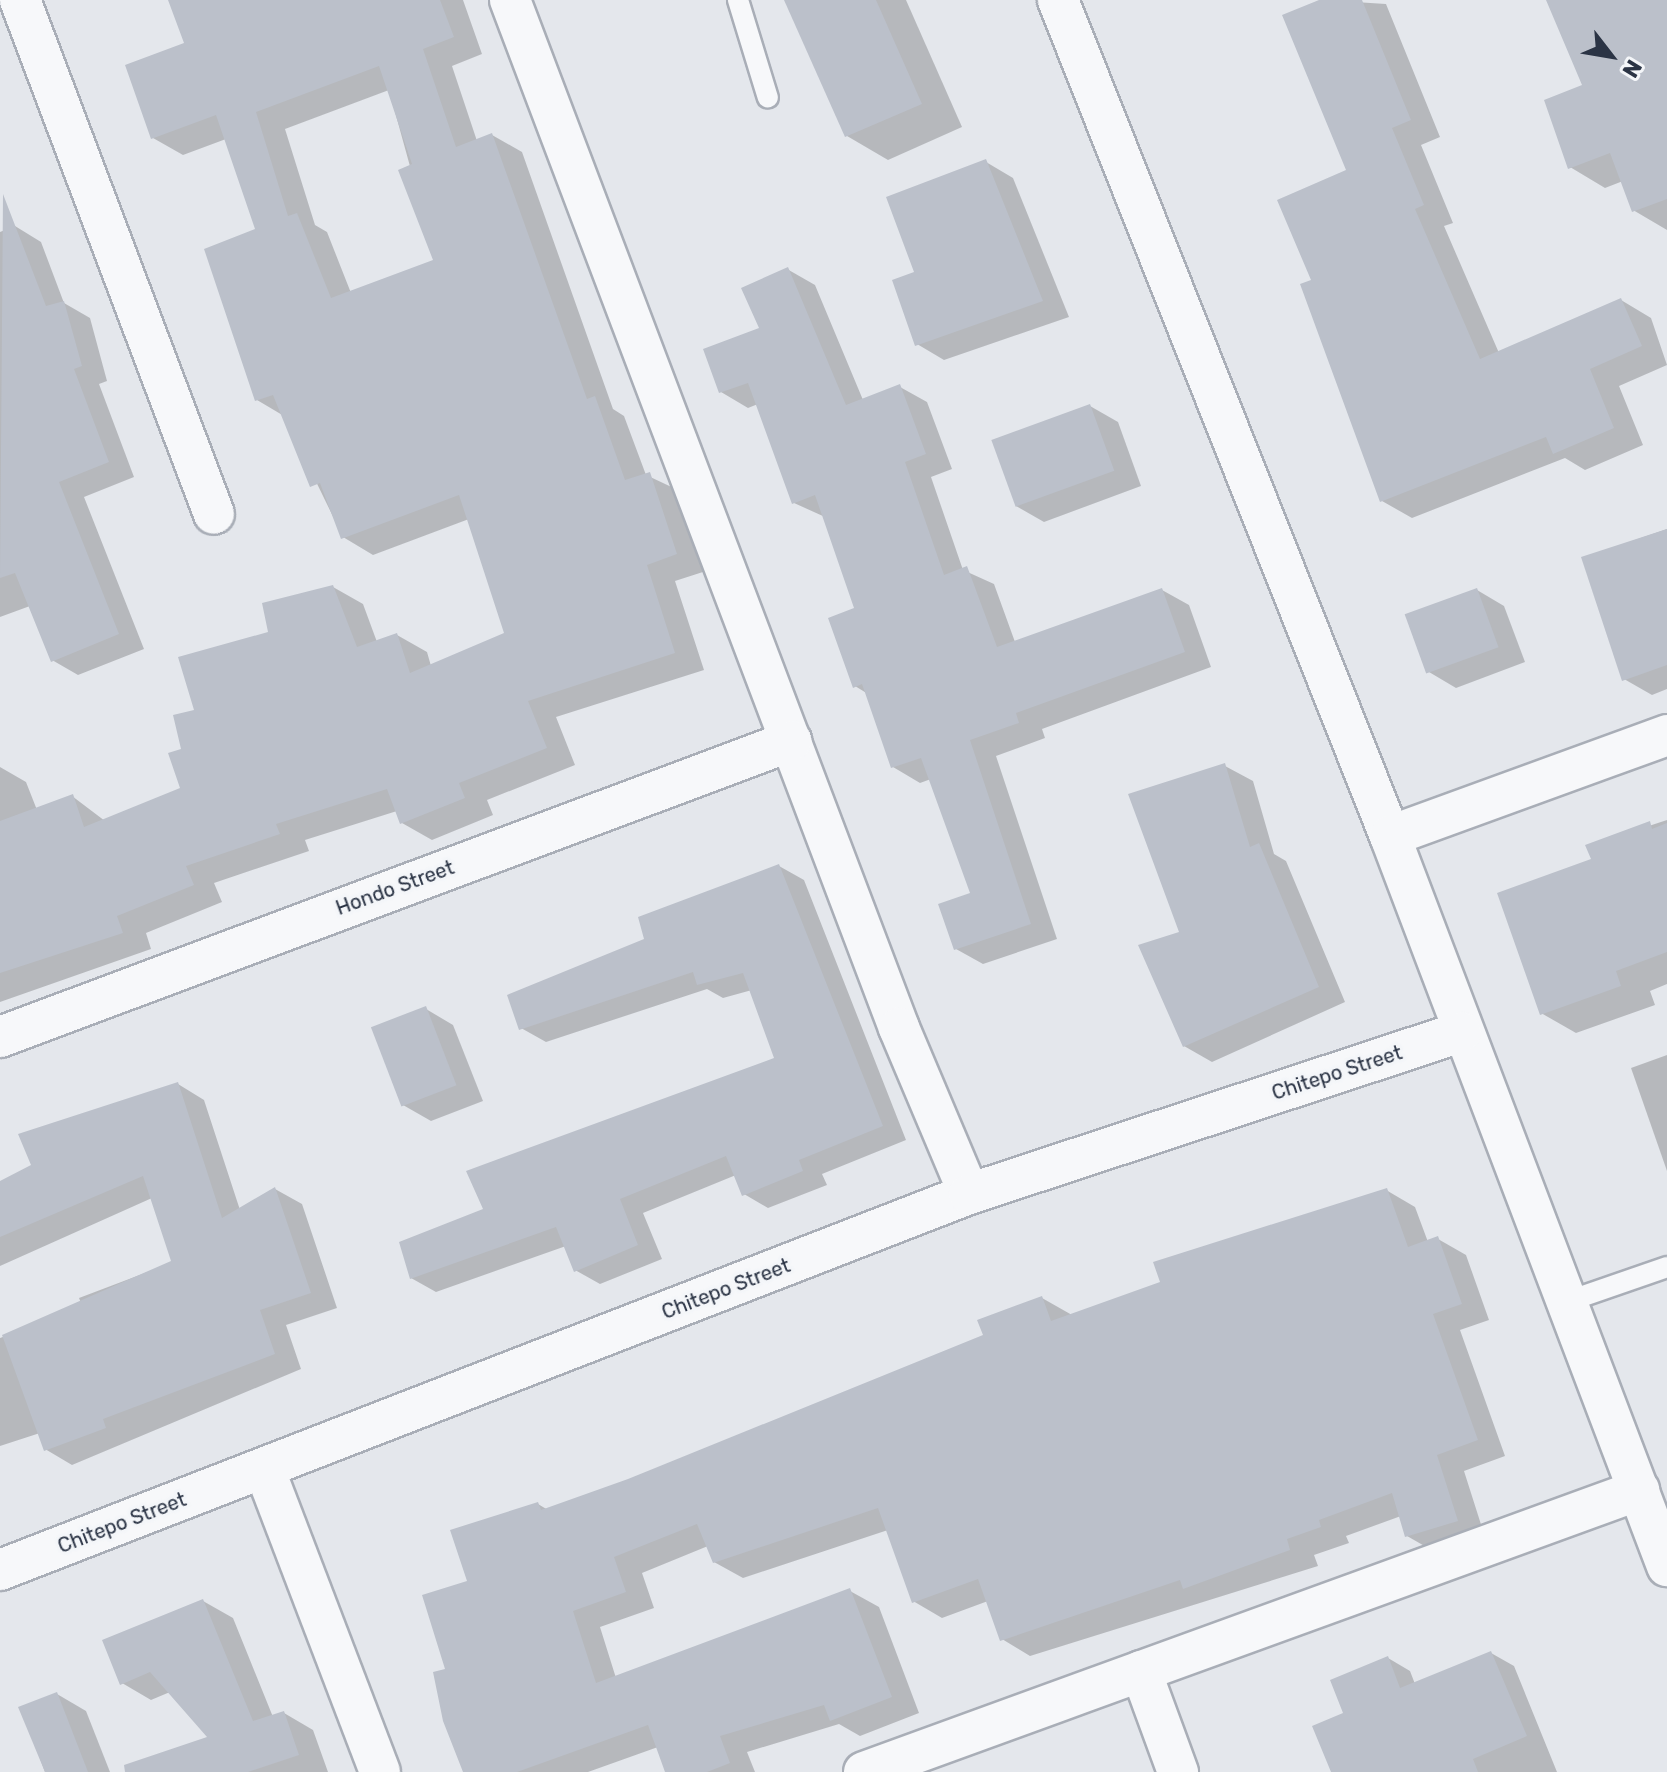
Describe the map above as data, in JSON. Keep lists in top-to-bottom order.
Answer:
{
  "streets": {
    "street": ["Hondo Street", "Chitepo Street"]
  },
  "north": "bottom right"
}
